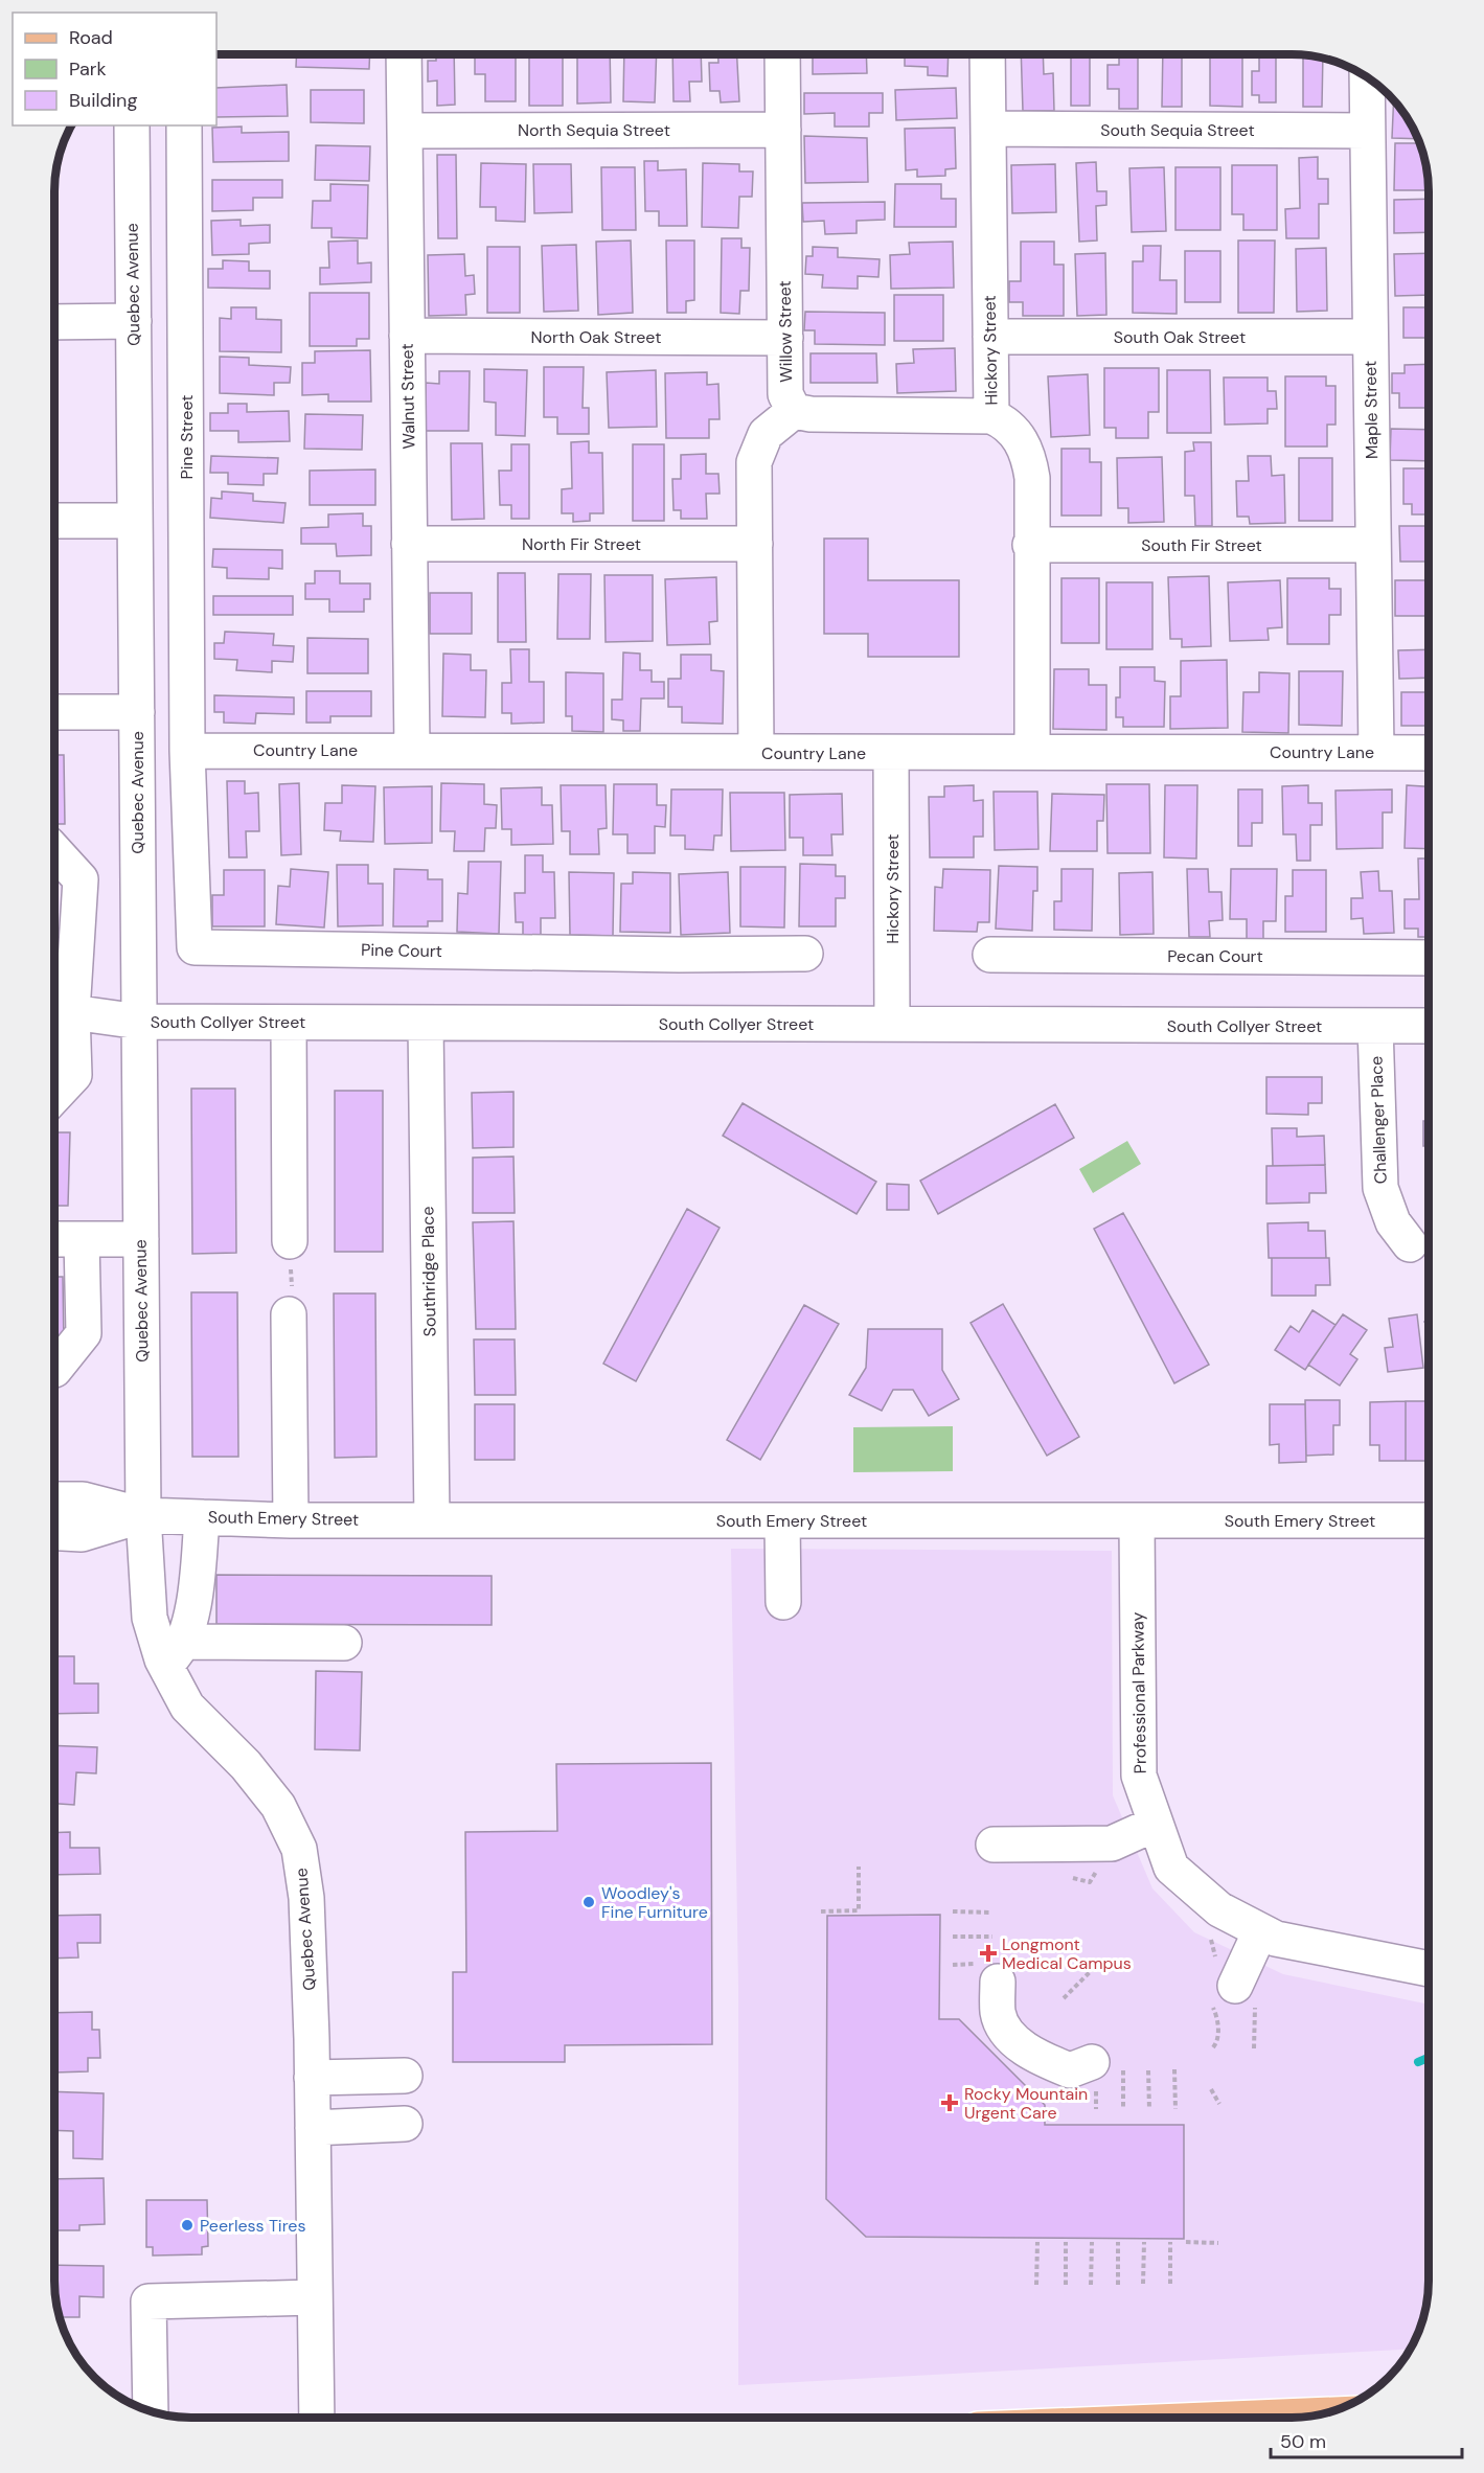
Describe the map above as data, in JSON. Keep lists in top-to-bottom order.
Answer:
{
  "streets": {
    "street": [
      "North Sequia Street",
      "South Sequia Street",
      "Quebec Avenue",
      "Willow Street",
      "North Oak Street",
      "South Oak Street",
      "Hickory Street",
      "Walnut Street",
      "Maple Street",
      "Pine Street",
      "North Fir Street",
      "South Fir Street",
      "Country Lane",
      "Pine Court",
      "Pecan Court",
      "South Collyer Street",
      "Challenger Place",
      "Southridge Place",
      "South Emery Street",
      "Professional Parkway"
    ]
  },
  "crossings": [
    ["North Sequia Street", "Willow Street"],
    ["North Sequia Street", "Walnut Street"],
    ["South Sequia Street", "Hickory Street"],
    ["South Sequia Street", "Maple Street"],
    ["Quebec Avenue", "South Collyer Street"],
    ["Quebec Avenue", "South Emery Street"],
    ["Willow Street", "North Oak Street"],
    ["North Oak Street", "Walnut Street"],
    ["South Oak Street", "Hickory Street"],
    ["South Oak Street", "Maple Street"],
    ["Hickory Street", "South Fir Street"],
    ["Hickory Street", "Country Lane"],
    ["Hickory Street", "South Collyer Street"],
    ["Walnut Street", "North Fir Street"],
    ["Walnut Street", "Country Lane"],
    ["Maple Street", "South Fir Street"],
    ["Maple Street", "Country Lane"],
    ["Pine Street", "Country Lane"],
    ["Pine Street", "Pine Court"],
    ["Country Lane", "Pine Court"],
    ["South Collyer Street", "Challenger Place"],
    ["South Collyer Street", "Southridge Place"],
    ["Southridge Place", "South Emery Street"],
    ["South Emery Street", "Professional Parkway"]
  ],
  "places": {
    "other": ["Woodley's Fine Furniture", "Peerless Tires"],
    "health": ["Longmont Medical Campus", "Rocky Mountain Urgent Care"]
  },
  "legend": ["Road", "Park", "Building"],
  "scale_bar": "50 m"
}
